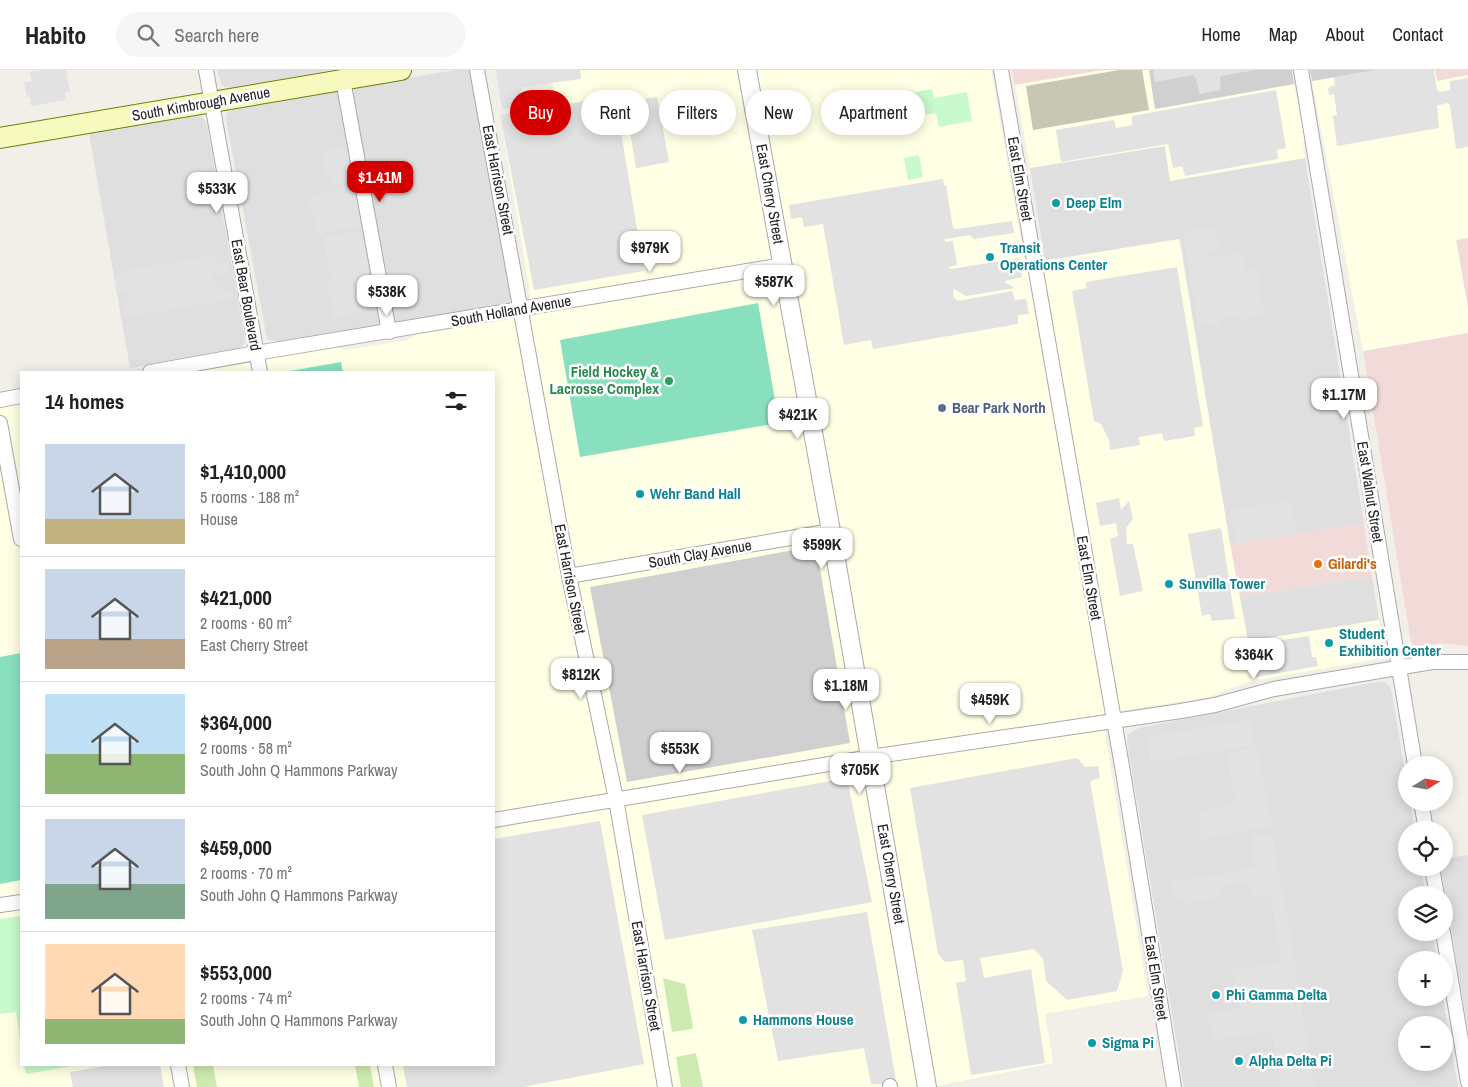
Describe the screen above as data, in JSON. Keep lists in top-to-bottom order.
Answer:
{
  "streets": {
    "main road": ["South Kimbrough Avenue"],
    "street": [
      "East Elm Street",
      "East Harrison Street",
      "East Cherry Street",
      "East Bear Boulevard",
      "South Holland Avenue",
      "East Walnut Street",
      "South Clay Avenue"
    ]
  },
  "crossings": [
    ["South Kimbrough Avenue", "East Bear Boulevard"],
    ["East Harrison Street", "South Holland Avenue"],
    ["East Harrison Street", "South Clay Avenue"],
    ["East Cherry Street", "South Holland Avenue"],
    ["East Cherry Street", "South Clay Avenue"],
    ["East Bear Boulevard", "South Holland Avenue"]
  ],
  "places": [
    "Deep Elm",
    "Transit Operations Center",
    "Field Hockey & Lacrosse Complex",
    "Bear Park North",
    "Wehr Band Hall",
    "Gilardi's",
    "Sunvilla Tower",
    "Student Exhibition Center",
    "Phi Gamma Delta",
    "Hammons House",
    "Sigma Pi",
    "Alpha Delta Pi"
  ],
  "north": "right",
  "page": {
    "header": "Habito",
    "search": "Search here",
    "nav": [
      "Home",
      "Map",
      "About",
      "Contact"
    ],
    "chip": [
      "Buy",
      "Rent",
      "Filters",
      "New",
      "Apartment"
    ],
    "price": [
      "$1.41M",
      "$533K",
      "$979K",
      "$587K",
      "$538K",
      "$1.17M",
      "$421K",
      "$599K",
      "$364K",
      "$812K",
      "$1.18M",
      "$459K",
      "$553K",
      "$705K"
    ],
    "heading": "14 homes",
    "list": [
      {
        "name": "$1,410,000",
        "note": "5 rooms · 188 m² · House"
      },
      {
        "name": "$421,000",
        "note": "2 rooms · 60 m² · East Cherry Street"
      },
      {
        "name": "$364,000",
        "note": "2 rooms · 58 m² · South John Q Hammons Parkway"
      },
      {
        "name": "$459,000",
        "note": "2 rooms · 70 m² · South John Q Hammons Parkway"
      },
      {
        "name": "$553,000",
        "note": "2 rooms · 74 m² · South John Q Hammons Parkway"
      }
    ],
    "map_buttons": ["+", "−"]
  }
}
